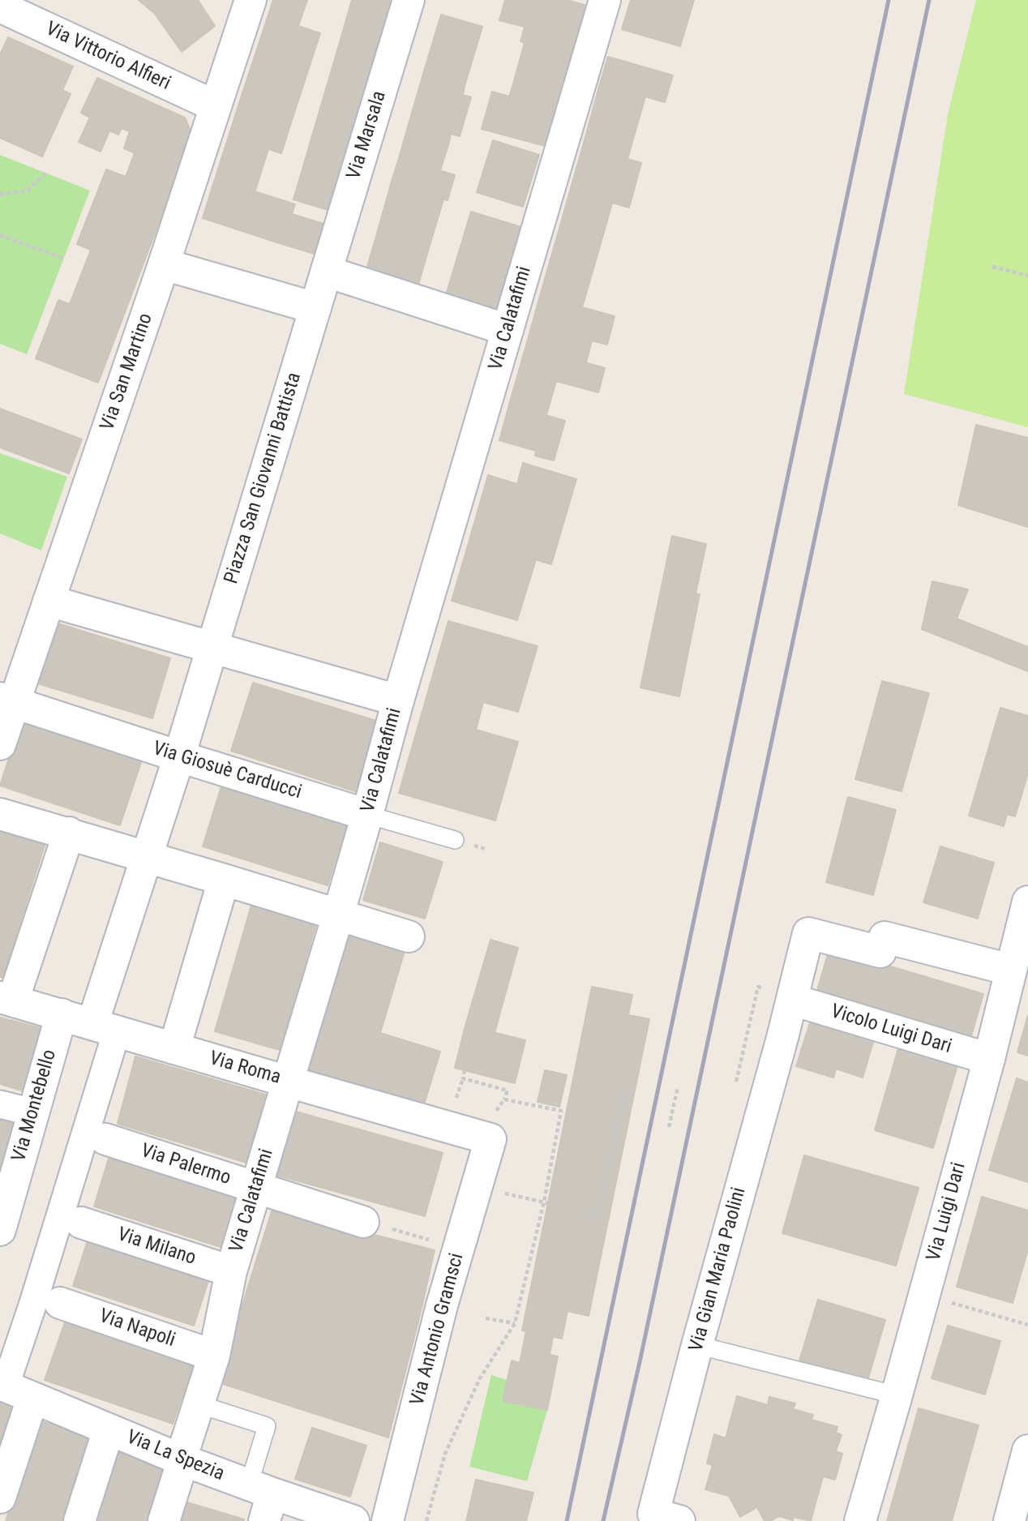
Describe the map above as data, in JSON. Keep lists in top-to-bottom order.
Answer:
{
  "streets": {
    "street": [
      "Via Vittorio Alfieri",
      "Via Marsala",
      "Via Calatafimi",
      "Via San Martino",
      "Piazza San Giovanni Battista",
      "Via Giosuè Carducci",
      "Vicolo Luigi Dari",
      "Via Roma",
      "Via Montebello",
      "Via Palermo",
      "Via Luigi Dari",
      "Via Milano",
      "Via Gian Maria Paolini",
      "Via Napoli",
      "Via Antonio Gramsci",
      "Via La Spezia"
    ]
  },
  "crossings": [
    ["Via Vittorio Alfieri", "Via San Martino"],
    ["Via Marsala", "Piazza San Giovanni Battista"],
    ["Via Calatafimi", "Via Giosuè Carducci"],
    ["Via Calatafimi", "Via Roma"],
    ["Via Calatafimi", "Via Palermo"],
    ["Via Calatafimi", "Via Milano"],
    ["Via Calatafimi", "Via Napoli"],
    ["Via Calatafimi", "Via La Spezia"],
    ["Via San Martino", "Via Giosuè Carducci"],
    ["Piazza San Giovanni Battista", "Via Giosuè Carducci"],
    ["Piazza San Giovanni Battista", "Via Roma"],
    ["Vicolo Luigi Dari", "Via Luigi Dari"],
    ["Vicolo Luigi Dari", "Via Gian Maria Paolini"],
    ["Via Roma", "Via Montebello"],
    ["Via Roma", "Via Antonio Gramsci"],
    ["Via Luigi Dari", "Via Gian Maria Paolini"]
  ]
}
